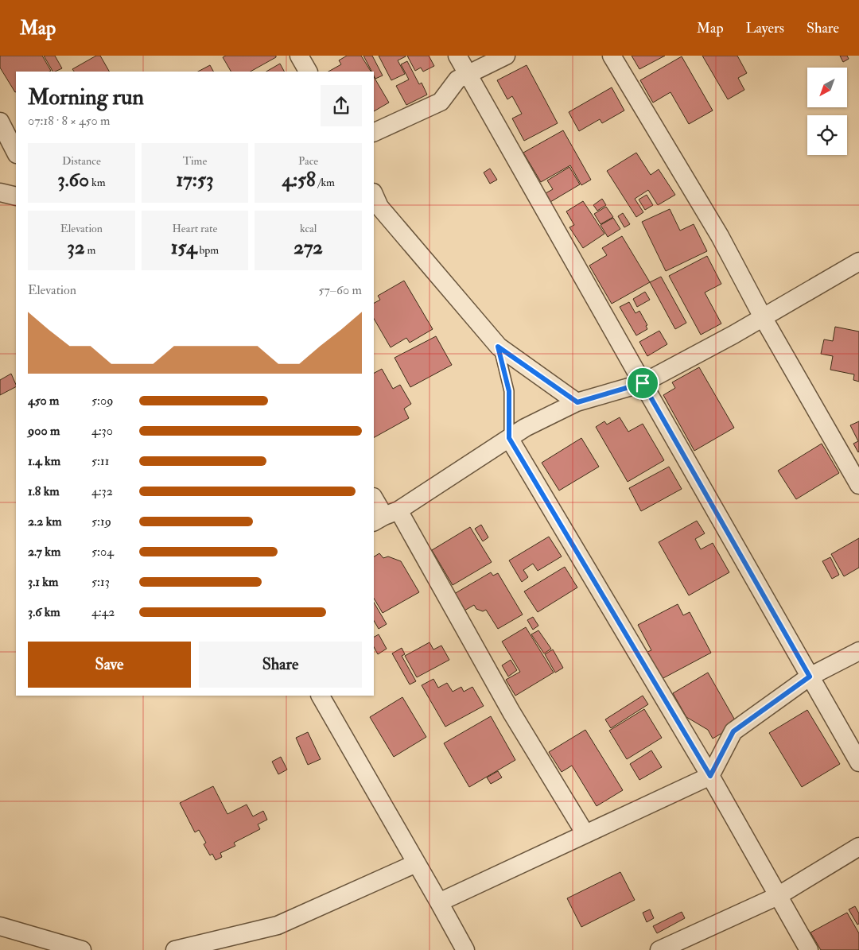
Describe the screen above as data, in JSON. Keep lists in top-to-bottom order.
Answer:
{
  "north": "bottom left",
  "page": {
    "header": "Map",
    "nav": ["Map", "Layers", "Share"],
    "heading": ["Morning run", "07:18 · 8 × 450 m"],
    "stats": [
      ["Distance", "3.60 km"],
      ["Time", "17:53"],
      ["Pace", "4:58 /km"],
      ["Elevation", "32 m"],
      ["Heart rate", "154 bpm"],
      ["kcal", "272"]
    ],
    "chart": ["Elevation", "57–60 m"],
    "list": [
      {
        "name": "450 m",
        "note": "5:09"
      },
      {
        "name": "900 m",
        "note": "4:30"
      },
      {
        "name": "1.4 km",
        "note": "5:11"
      },
      {
        "name": "1.8 km",
        "note": "4:32"
      },
      {
        "name": "2.2 km",
        "note": "5:19"
      },
      {
        "name": "2.7 km",
        "note": "5:04"
      },
      {
        "name": "3.1 km",
        "note": "5:13"
      },
      {
        "name": "3.6 km",
        "note": "4:42"
      }
    ],
    "buttons": ["Save", "Share"]
  }
}
